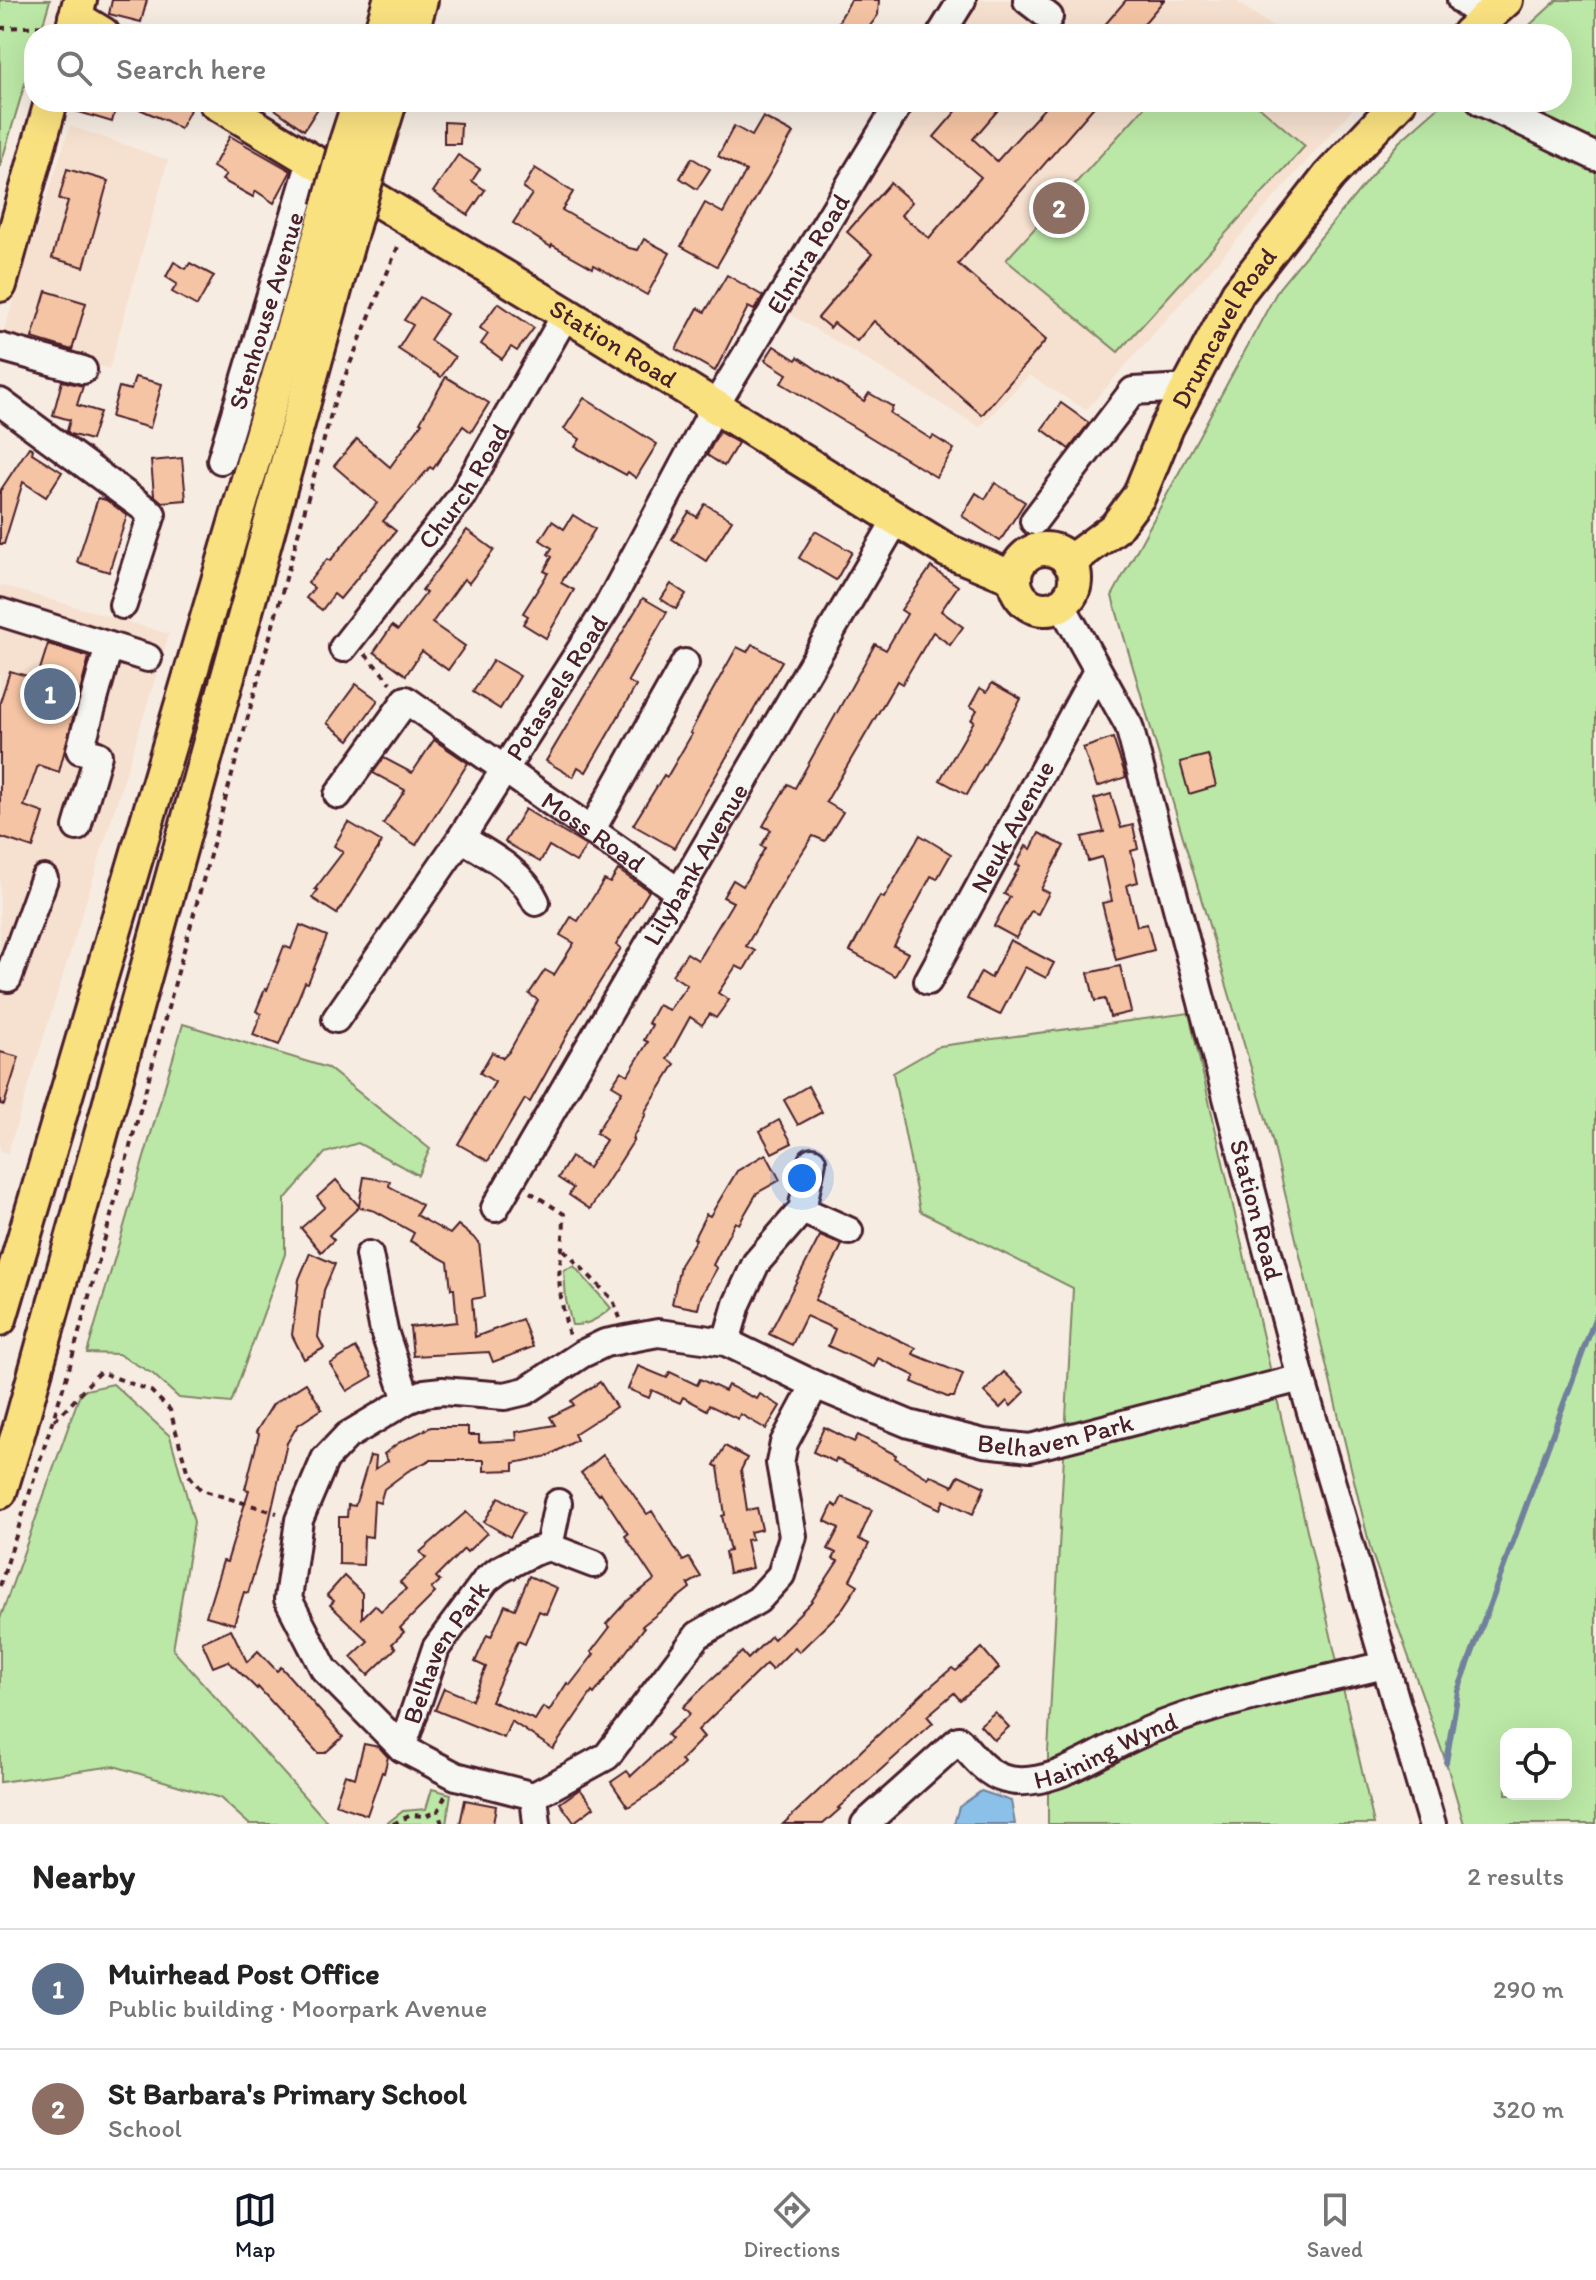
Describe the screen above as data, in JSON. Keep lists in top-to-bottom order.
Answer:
{
  "streets": {
    "main road": ["Drumcavel Road", "Station Road"],
    "street": [
      "Elmira Road",
      "Stenhouse Avenue",
      "Church Road",
      "Potassels Road",
      "Neuk Avenue",
      "Moss Road",
      "Lilybank Avenue",
      "Belhaven Park",
      "Haining Wynd"
    ]
  },
  "crossings": [
    ["Elmira Road", "Station Road"],
    ["Elmira Road", "Potassels Road"],
    ["Stenhouse Avenue", "Station Road"],
    ["Drumcavel Road", "Station Road"],
    ["Station Road", "Church Road"],
    ["Station Road", "Potassels Road"],
    ["Station Road", "Neuk Avenue"],
    ["Station Road", "Lilybank Avenue"],
    ["Station Road", "Belhaven Park"],
    ["Station Road", "Haining Wynd"],
    ["Potassels Road", "Moss Road"],
    ["Moss Road", "Lilybank Avenue"]
  ],
  "page": {
    "search": "Search here",
    "pins": ["2", "1"],
    "heading": ["Nearby", "2 results"],
    "list": [
      {
        "mark": "1",
        "name": "Muirhead Post Office",
        "note": "Public building · Moorpark Avenue",
        "value": "290 m"
      },
      {
        "mark": "2",
        "name": "St Barbara's Primary School",
        "note": "School",
        "value": "320 m"
      }
    ],
    "nav": ["Map", "Directions", "Saved"]
  }
}
